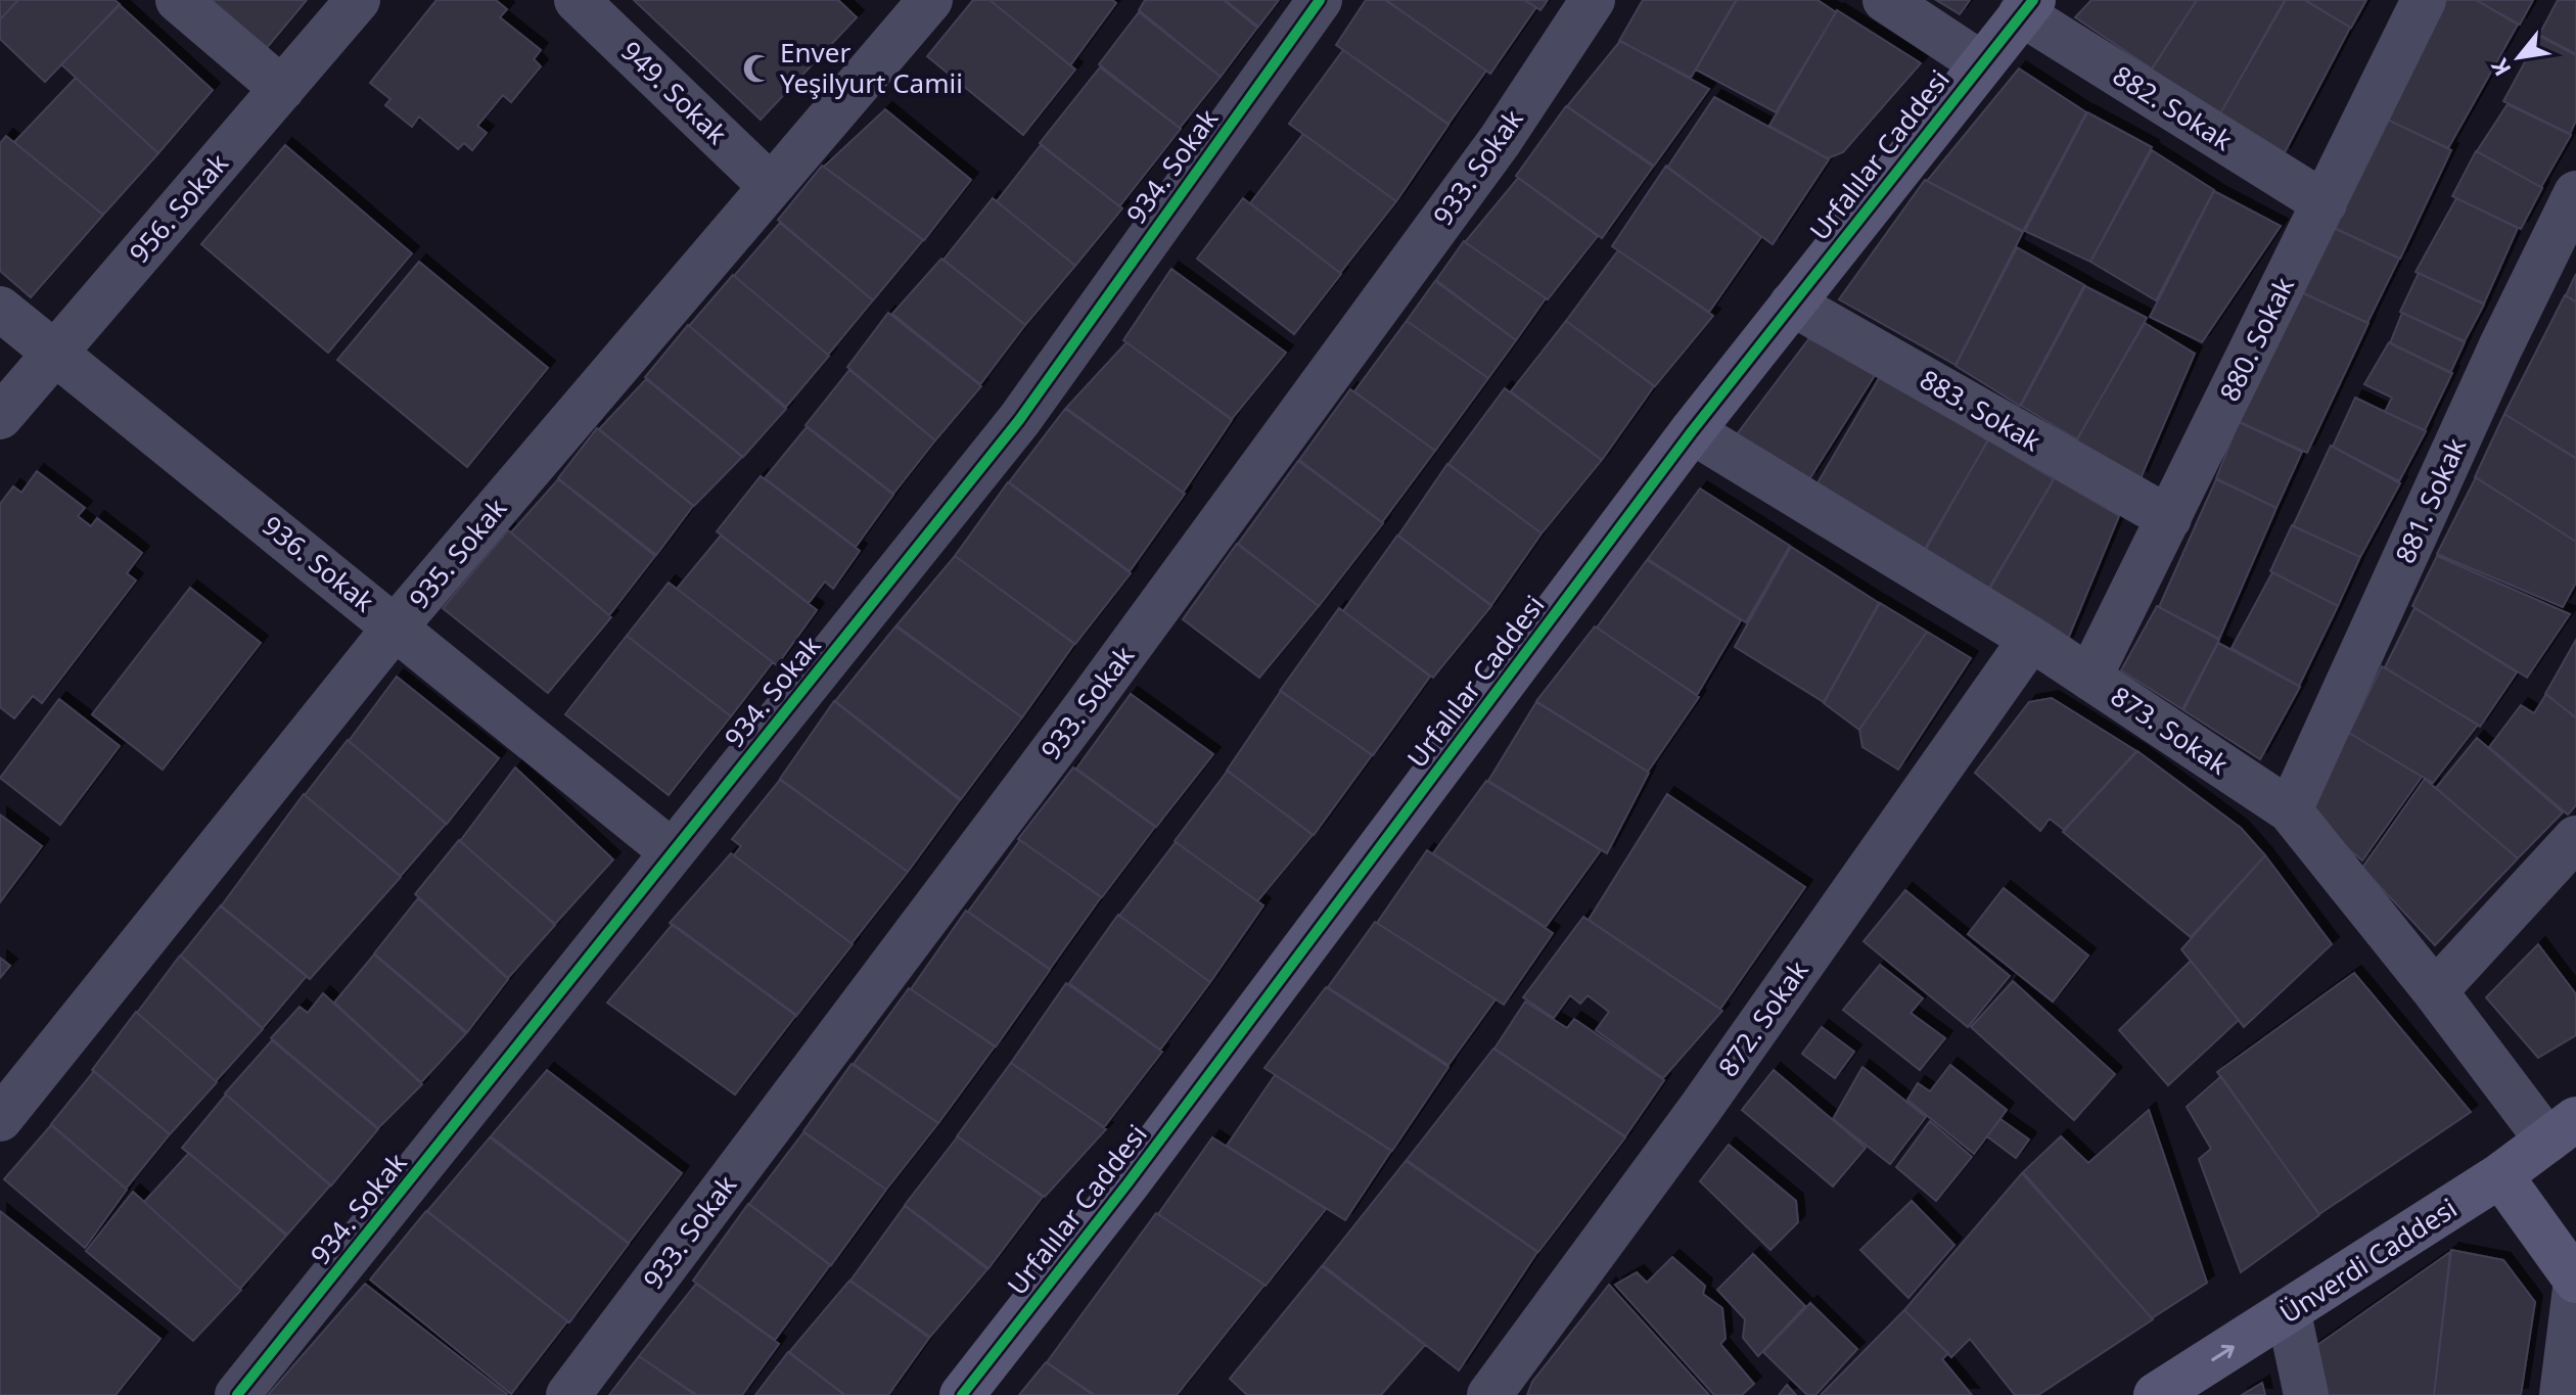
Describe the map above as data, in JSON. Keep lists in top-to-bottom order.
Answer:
{
  "streets": {
    "street": [
      "949. Sokak",
      "882. Sokak",
      "Urfalılar Caddesi",
      "934. Sokak",
      "933. Sokak",
      "956. Sokak",
      "880. Sokak",
      "883. Sokak",
      "881. Sokak",
      "935. Sokak",
      "936. Sokak",
      "873. Sokak",
      "872. Sokak",
      "Ünverdi Caddesi"
    ]
  },
  "crossings": [
    ["949. Sokak", "935. Sokak"],
    ["882. Sokak", "Urfalılar Caddesi"],
    ["882. Sokak", "880. Sokak"],
    ["Urfalılar Caddesi", "883. Sokak"],
    ["Urfalılar Caddesi", "873. Sokak"],
    ["934. Sokak", "936. Sokak"],
    ["956. Sokak", "936. Sokak"],
    ["880. Sokak", "883. Sokak"],
    ["880. Sokak", "873. Sokak"],
    ["881. Sokak", "873. Sokak"],
    ["935. Sokak", "936. Sokak"],
    ["873. Sokak", "872. Sokak"],
    ["873. Sokak", "Ünverdi Caddesi"]
  ],
  "places": {
    "mosque": ["Enver Yeşilyurt Camii"]
  },
  "north": "bottom left"
}
